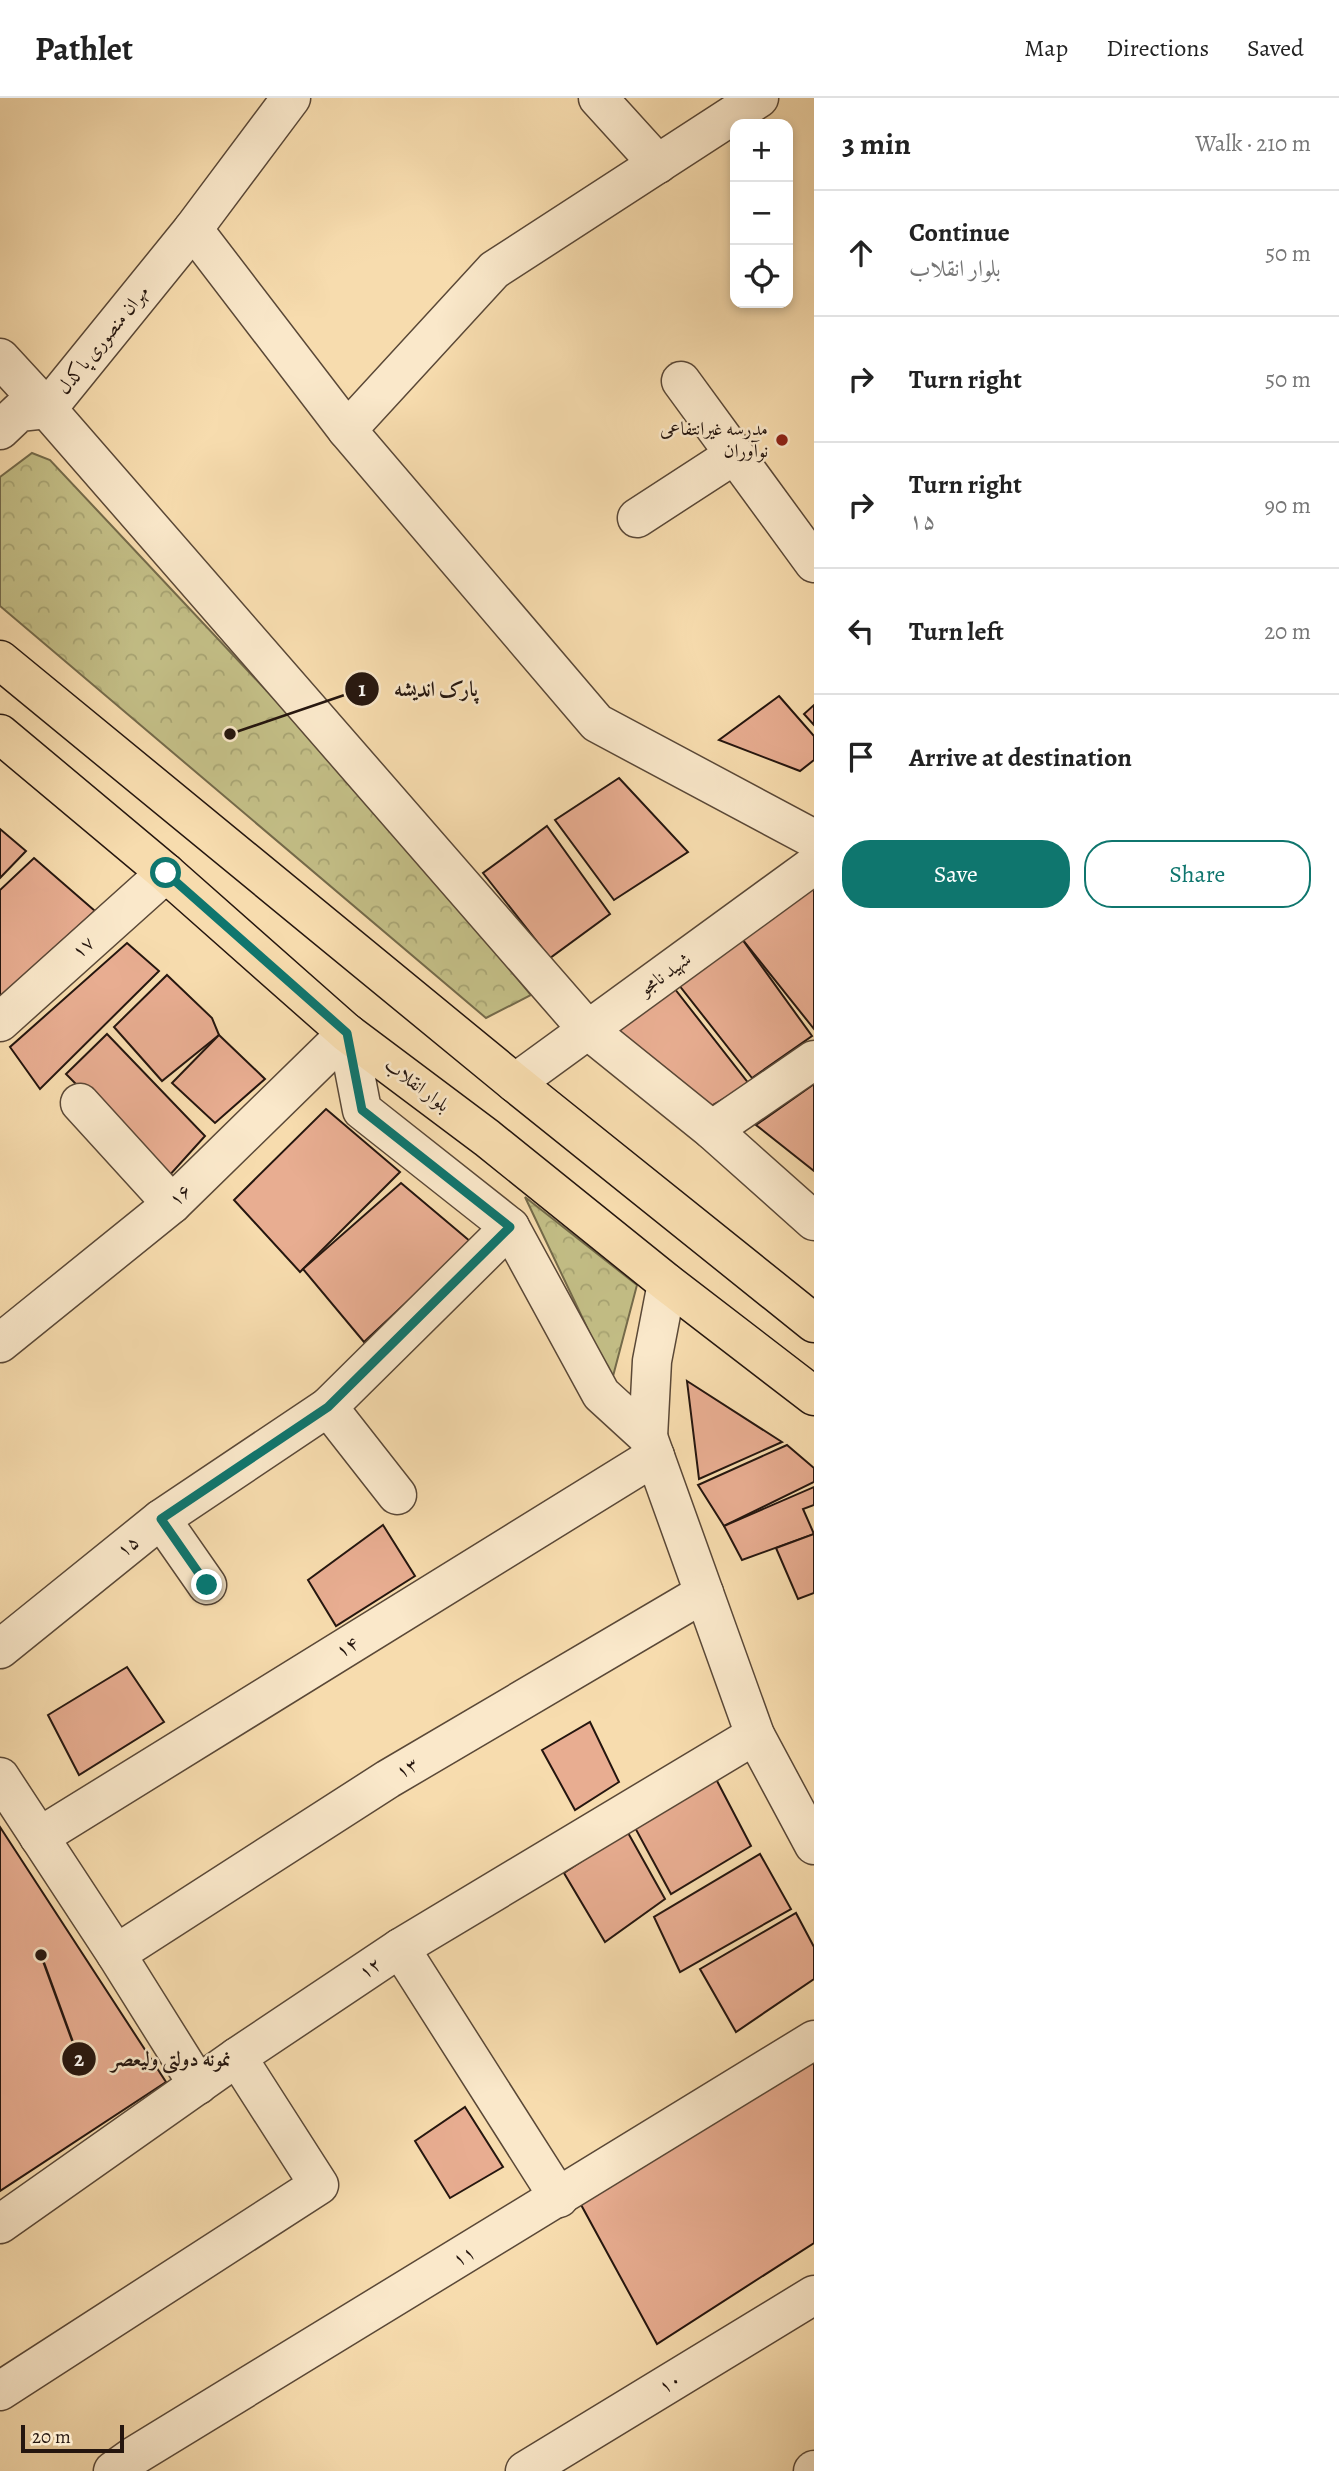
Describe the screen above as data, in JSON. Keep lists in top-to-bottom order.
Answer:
{
  "streets": {
    "main road": ["بلوار انقلاب"],
    "street": [
      "مهران منصوری پاکدل",
      "۱۷",
      "شهید نامجو",
      "۱۶",
      "۱۵",
      "۱۴",
      "۱۳",
      "۱۲",
      "۱۱",
      "۱۰"
    ]
  },
  "crossings": [
    ["۱۷", "بلوار انقلاب"],
    ["بلوار انقلاب", "۱۶"]
  ],
  "places": ["مدرسه غیرانتفاعی نوآوران", "پارک اندیشه", "نمونه دولتی ولیعصر"],
  "scale_bar": "20 m",
  "page": {
    "header": "Pathlet",
    "nav": ["Map", "Directions", "Saved"],
    "heading": ["3 min", "Walk · 210 m"],
    "map_buttons": ["+", "−"],
    "list": [
      ["Continue", "بلوار انقلاب", "50 m"],
      ["Turn right", "50 m"],
      ["Turn right", "۱۵", "90 m"],
      ["Turn left", "20 m"],
      "Arrive at destination"
    ],
    "buttons": ["Save", "Share"],
    "scale": "20 m"
  }
}
